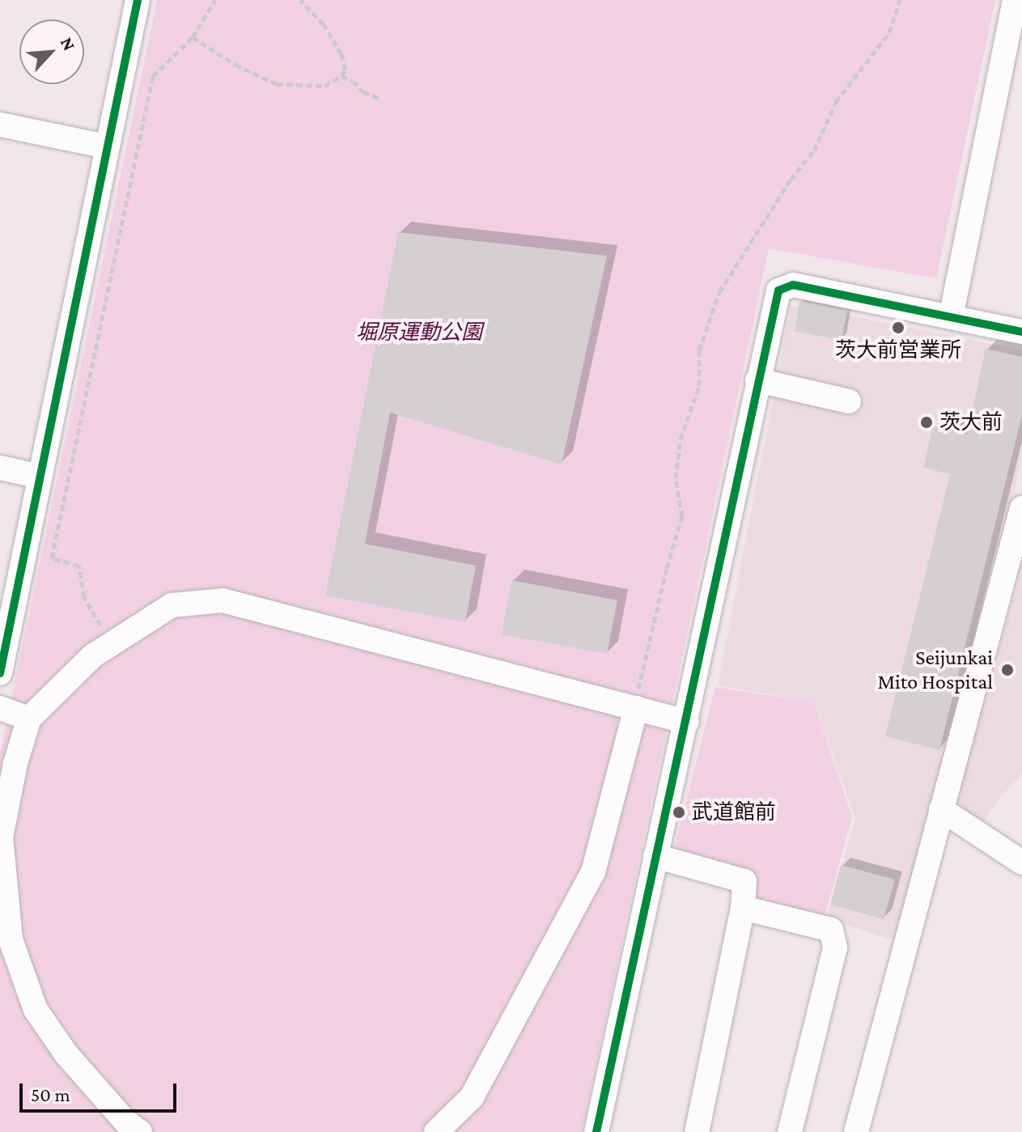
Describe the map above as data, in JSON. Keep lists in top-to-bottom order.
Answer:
{
  "parks": ["堀原運動公園"],
  "places": [
    "茨大前営業所",
    "茨大前",
    "Seijunkai Mito Hospital",
    "武道館前"
  ],
  "scale_bar": "50 m",
  "north": "top right"
}
